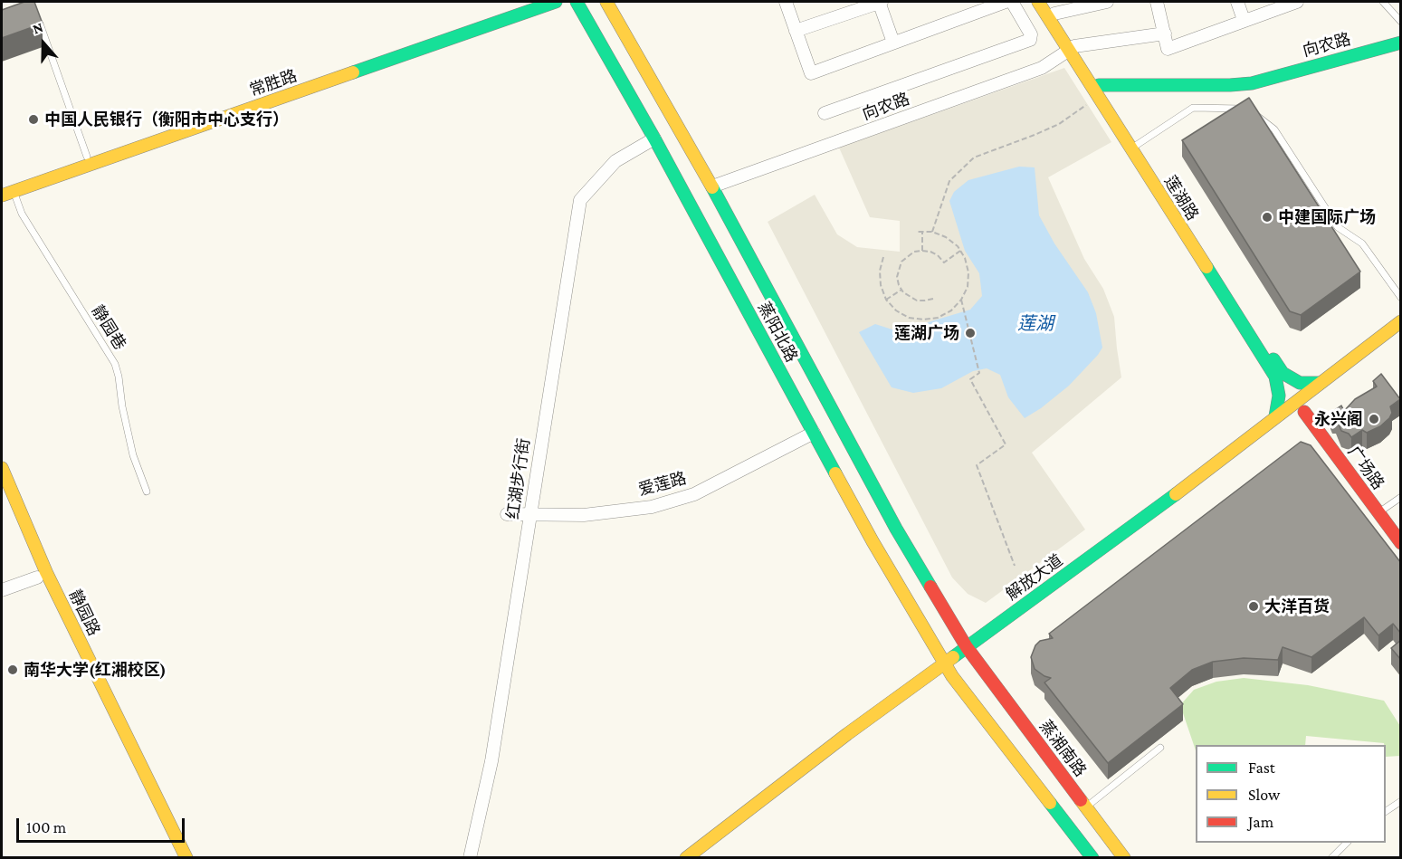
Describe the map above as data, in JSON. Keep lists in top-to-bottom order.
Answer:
{
  "streets": {
    "main road": [
      "向农路",
      "常胜路",
      "莲湖路",
      "蒸阳北路",
      "广场路",
      "解放大道",
      "静园路",
      "蒸湘南路"
    ],
    "street": ["红湖步行街", "爱莲路"],
    "lane": ["静园巷"]
  },
  "crossings": [
    ["向农路", "莲湖路"],
    ["向农路", "蒸阳北路"],
    ["常胜路", "静园巷"],
    ["莲湖路", "解放大道"],
    ["蒸阳北路", "红湖步行街"],
    ["蒸阳北路", "爱莲路"],
    ["蒸阳北路", "解放大道"],
    ["蒸阳北路", "蒸湘南路"],
    ["红湖步行街", "爱莲路"]
  ],
  "water": ["莲湖"],
  "places": [
    "中国人民银行（衡阳市中心支行）",
    "中建国际广场",
    "莲湖广场",
    "永兴阁",
    "大洋百货",
    "南华大学(红湘校区)"
  ],
  "legend": ["Fast", "Slow", "Jam"],
  "scale_bar": "100 m",
  "north": "top"
}
